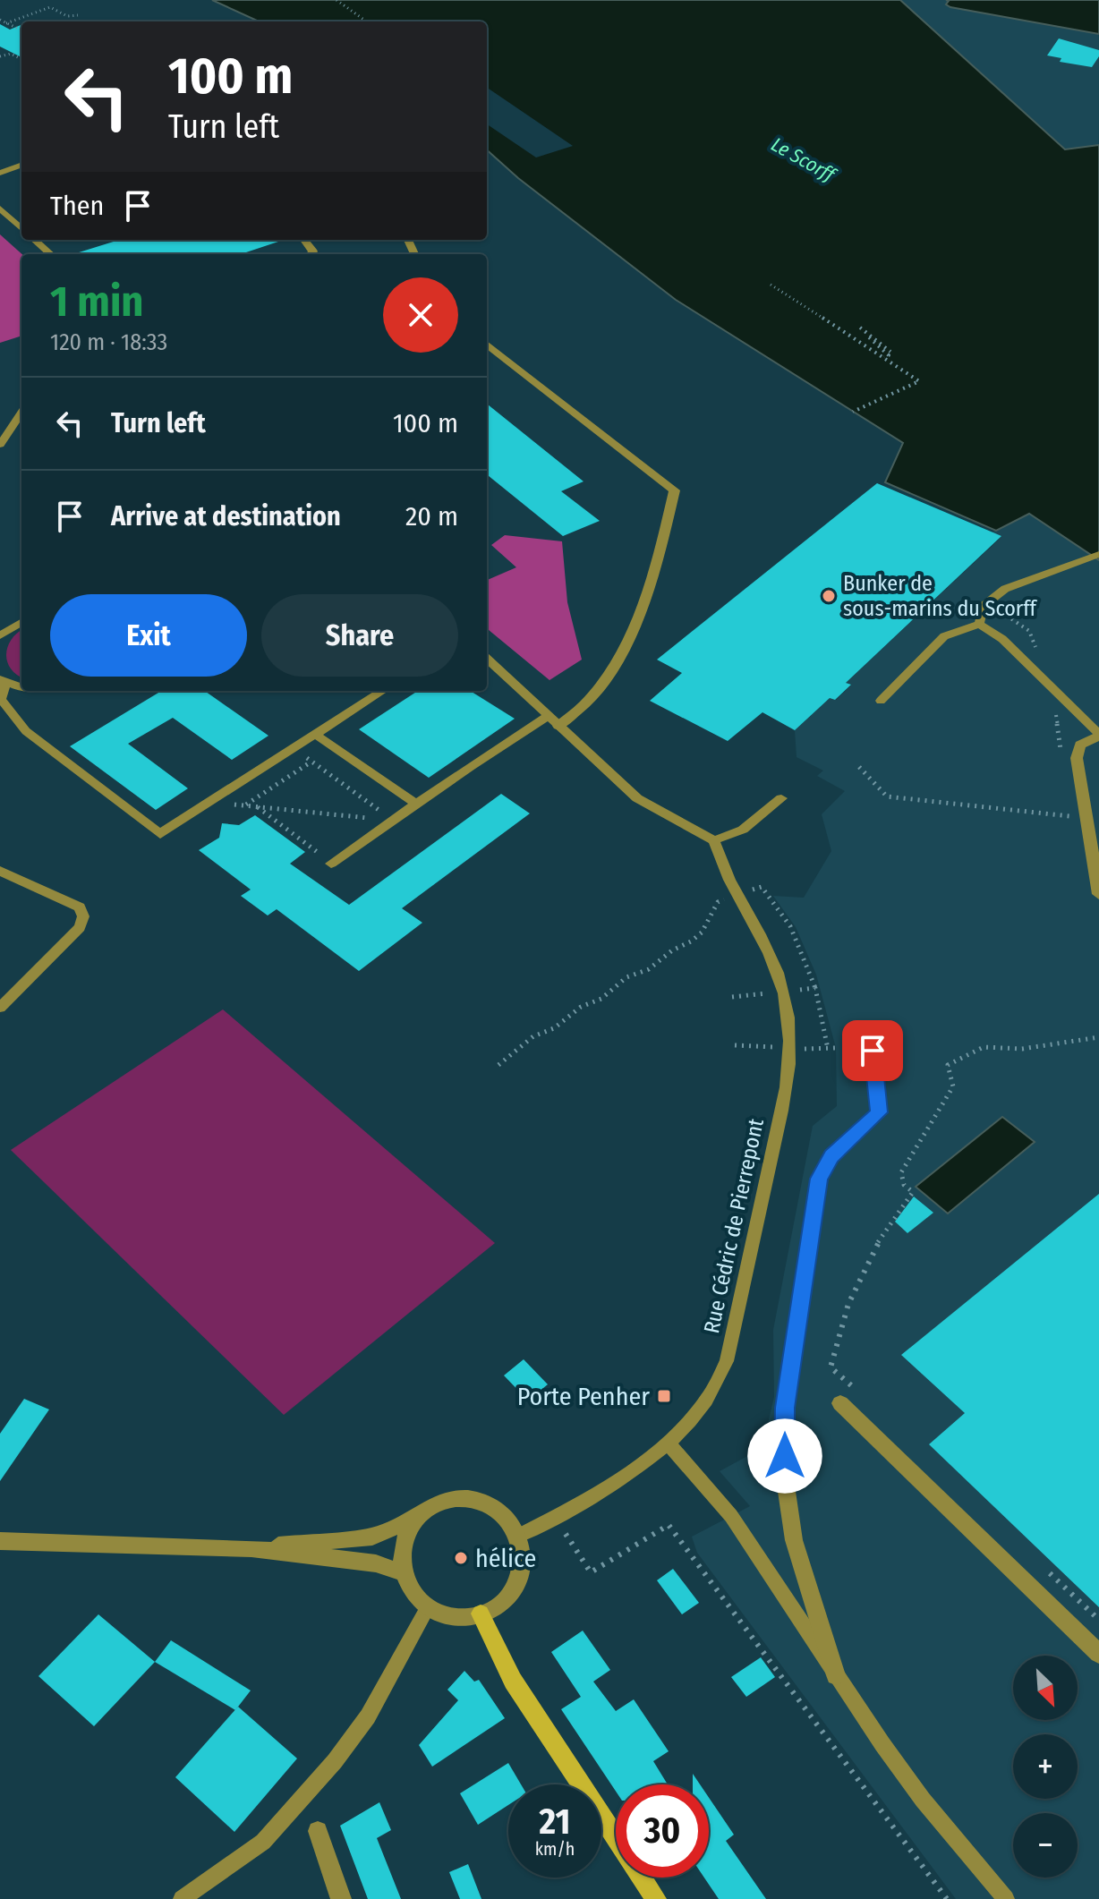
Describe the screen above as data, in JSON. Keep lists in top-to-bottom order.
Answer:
{
  "streets": {
    "lane": ["Rue Cédric de Pierrepont"]
  },
  "water": ["Le Scorff"],
  "places": {
    "other": ["Bunker de sous-marins du Scorff", "hélice"],
    "transit": ["Porte Penher"]
  },
  "north": "bottom right",
  "page": {
    "turn": ["100 m", "Turn left"],
    "then": "Then",
    "heading": ["1 min", "120 m · 18:33"],
    "list": [
      {
        "name": "Turn left",
        "value": "100 m"
      },
      {
        "name": "Arrive at destination",
        "value": "20 m"
      }
    ],
    "buttons": ["Exit", "Share"],
    "map_buttons": ["+", "−"],
    "speed": "21 km/h",
    "limit": "30"
  }
}
